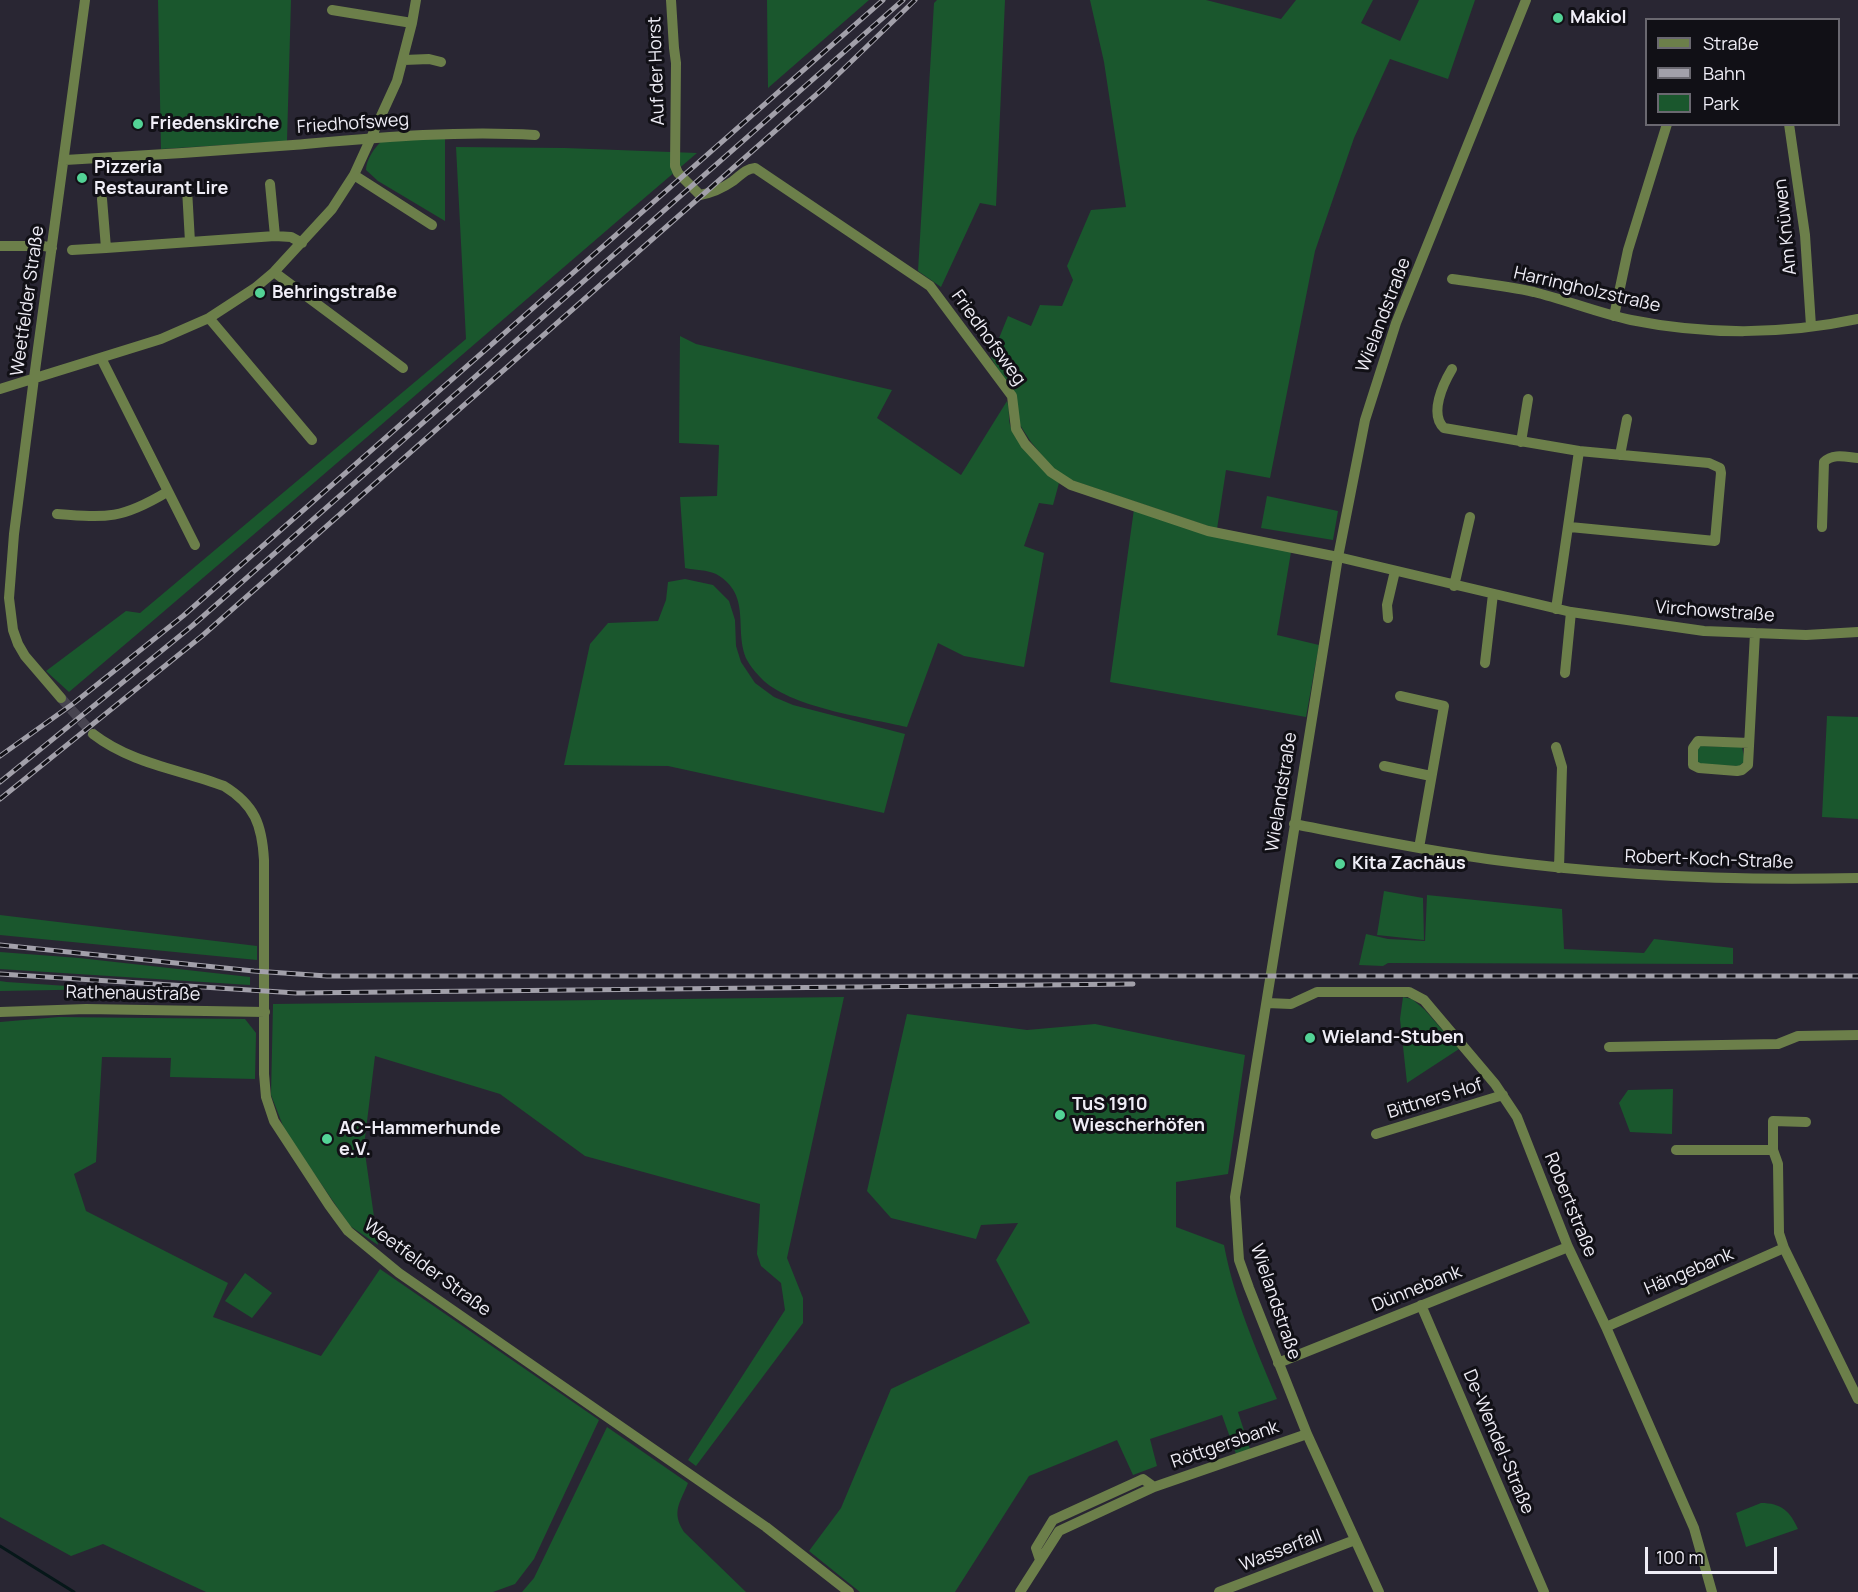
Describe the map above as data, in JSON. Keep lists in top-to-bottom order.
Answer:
{
  "streets": {
    "street": [
      "Auf der Horst",
      "Friedhofsweg",
      "Am Knüwen",
      "Harringholzstraße",
      "Weetfelder Straße",
      "Wielandstraße",
      "Virchowstraße",
      "Robert-Koch-Straße",
      "Rathenaustraße",
      "Bittners Hof",
      "Robertstraße",
      "Hängebank",
      "Dünnebank",
      "De-Wendel-Straße",
      "Röttgersbank",
      "Wasserfall"
    ]
  },
  "crossings": [
    ["Auf der Horst", "Friedhofsweg"],
    ["Friedhofsweg", "Weetfelder Straße"],
    ["Friedhofsweg", "Wielandstraße"],
    ["Friedhofsweg", "Virchowstraße"],
    ["Am Knüwen", "Harringholzstraße"],
    ["Weetfelder Straße", "Rathenaustraße"],
    ["Wielandstraße", "Virchowstraße"],
    ["Wielandstraße", "Robert-Koch-Straße"],
    ["Wielandstraße", "Robertstraße"],
    ["Wielandstraße", "Dünnebank"],
    ["Wielandstraße", "Röttgersbank"],
    ["Wielandstraße", "Wasserfall"],
    ["Bittners Hof", "Robertstraße"],
    ["Robertstraße", "Hängebank"],
    ["Robertstraße", "Dünnebank"],
    ["Dünnebank", "De-Wendel-Straße"]
  ],
  "places": [
    "Makiol",
    "Friedenskirche",
    "Pizzeria Restaurant Lire",
    "Behringstraße",
    "Kita Zachäus",
    "Wieland-Stuben",
    "TuS 1910 Wiescherhöfen",
    "AC-Hammerhunde e.V."
  ],
  "legend": ["Straße", "Bahn", "Park"],
  "scale_bar": "100 m"
}
